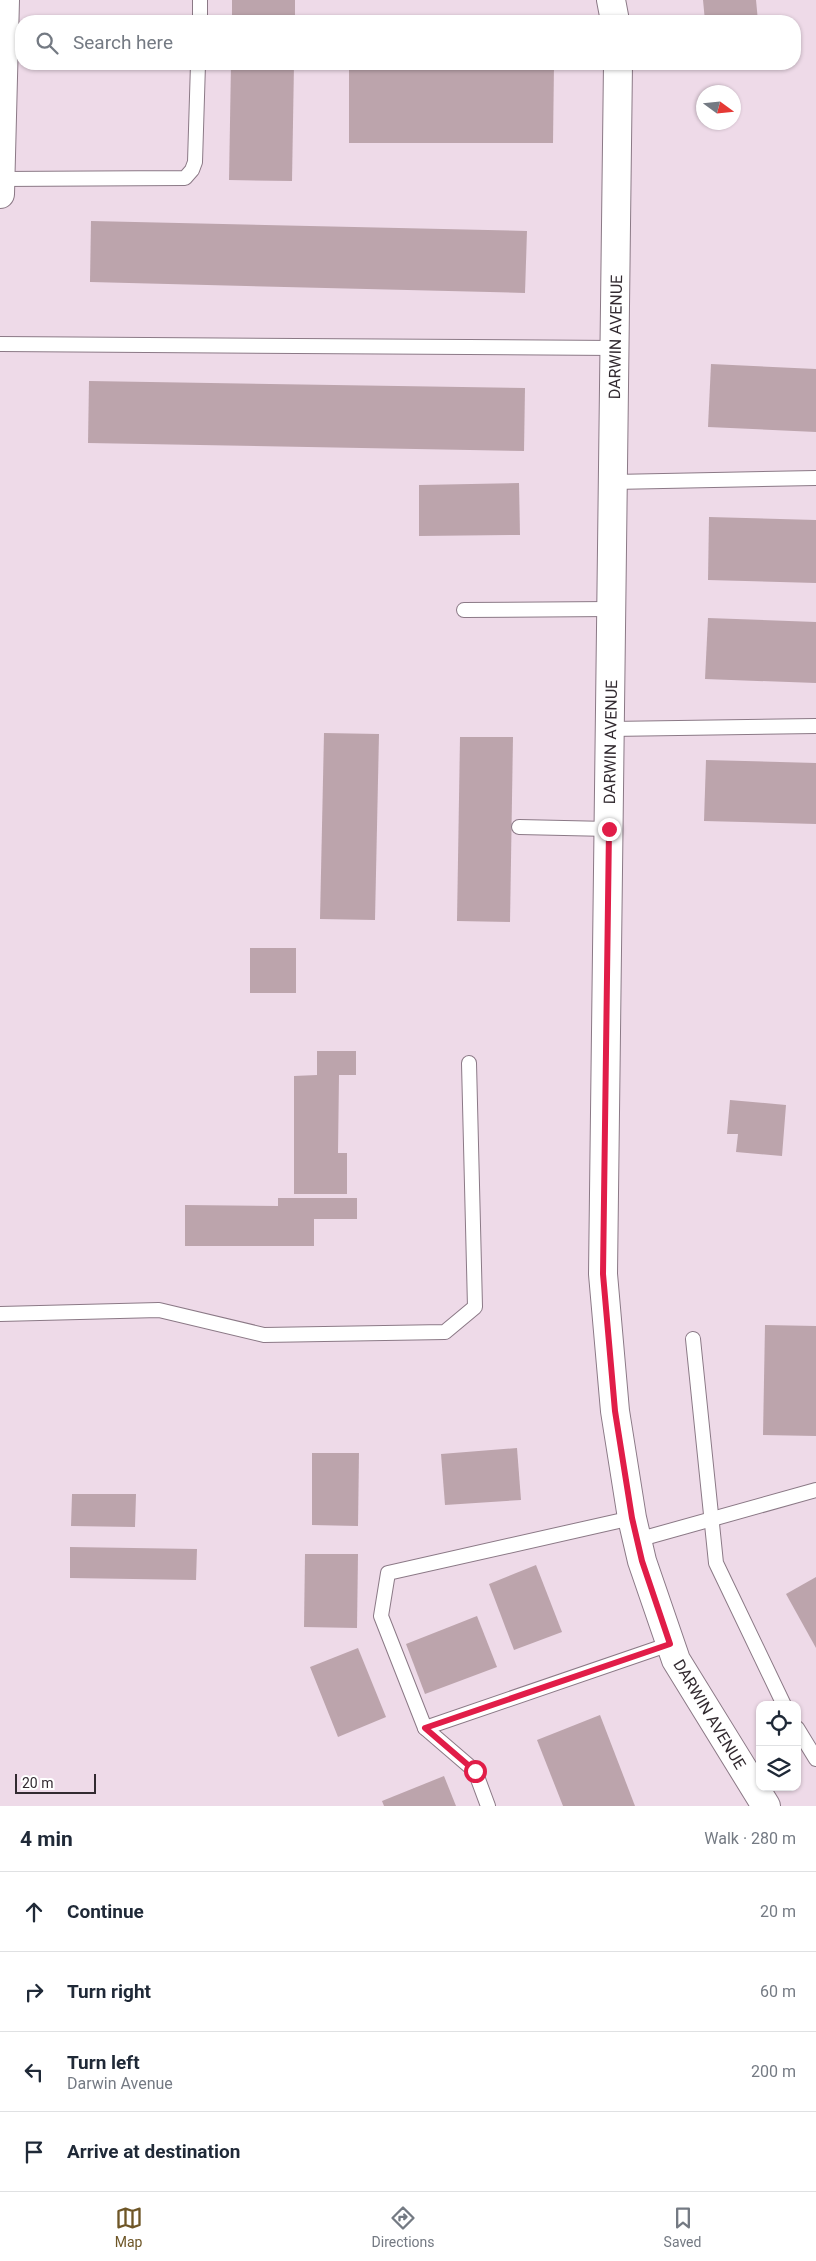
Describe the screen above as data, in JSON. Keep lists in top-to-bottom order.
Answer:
{
  "streets": {
    "street": ["DARWIN AVENUE"]
  },
  "scale_bar": "20 m",
  "north": "right",
  "page": {
    "search": "Search here",
    "scale": "20 m",
    "heading": ["4 min", "Walk · 280 m"],
    "list": [
      ["Continue", "20 m"],
      ["Turn right", "60 m"],
      ["Turn left", "Darwin Avenue", "200 m"],
      "Arrive at destination"
    ],
    "nav": ["Map", "Directions", "Saved"]
  }
}
